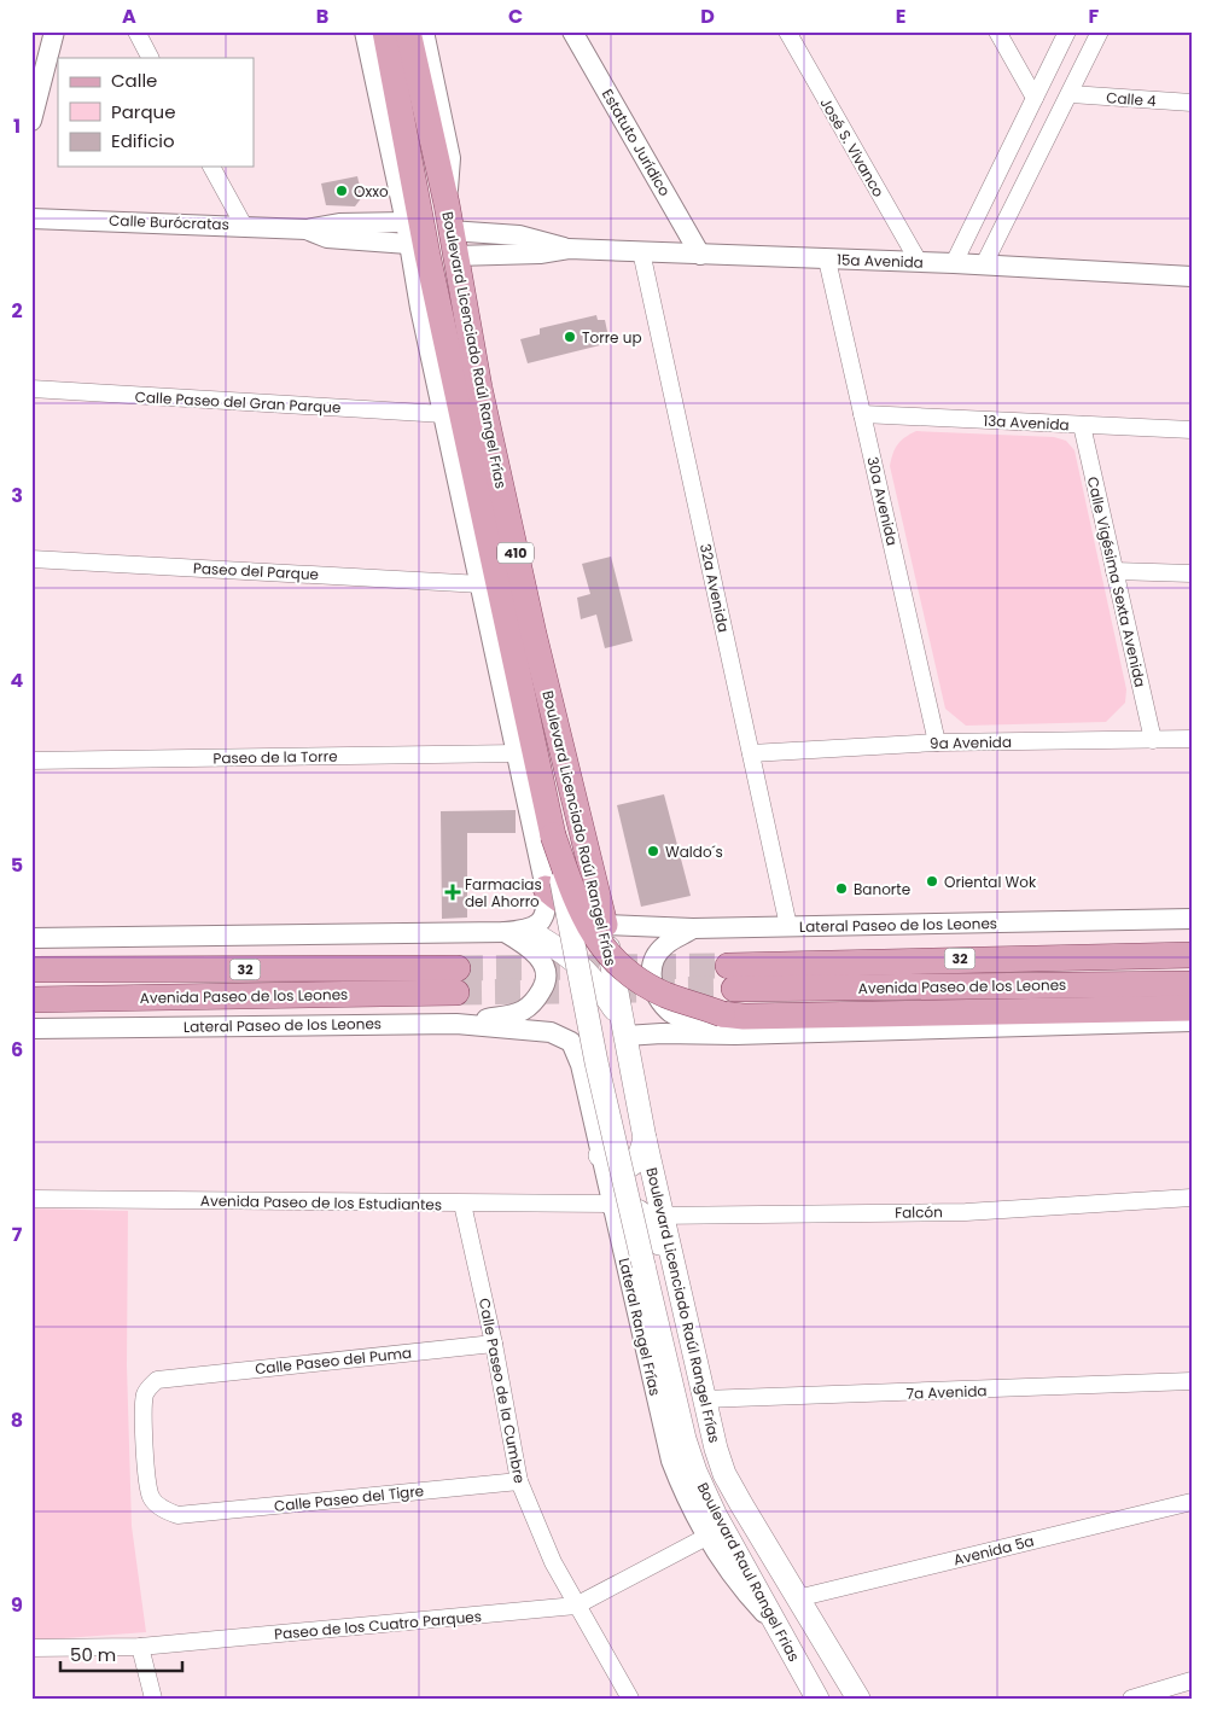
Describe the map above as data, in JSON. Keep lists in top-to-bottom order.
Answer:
{
  "streets": {
    "main road": [
      "Boulevard Licenciado Raúl Rangel Frías",
      "410",
      "32",
      "Avenida Paseo de los Leones",
      "Boulevard Raul Rangel Frias"
    ],
    "street": [
      "Calle 4",
      "Estatuto Jurídico",
      "José S. Vivanco",
      "Calle Burócratas",
      "15a Avenida",
      "Calle Paseo del Gran Parque",
      "13a Avenida",
      "30a Avenida",
      "Paseo del Parque",
      "Calle Vigésima Sexta Avenida",
      "32a Avenida",
      "9a Avenida",
      "Paseo de la Torre",
      "Lateral Paseo de los Leones",
      "Avenida Paseo de los Estudiantes",
      "Falcón",
      "Lateral Rangel Frías",
      "Calle Paseo del Puma",
      "Calle Paseo de la Cumbre",
      "7a Avenida",
      "Calle Paseo del Tigre",
      "Avenida 5a",
      "Paseo de los Cuatro Parques"
    ]
  },
  "crossings": [
    ["Estatuto Jurídico", "15a Avenida"],
    ["José S. Vivanco", "15a Avenida"],
    ["Calle Burócratas", "Boulevard Licenciado Raúl Rangel Frías"],
    ["15a Avenida", "Boulevard Licenciado Raúl Rangel Frías"],
    ["15a Avenida", "30a Avenida"],
    ["15a Avenida", "32a Avenida"],
    ["Boulevard Licenciado Raúl Rangel Frías", "Lateral Paseo de los Leones"],
    ["Boulevard Licenciado Raúl Rangel Frías", "Falcón"],
    ["Boulevard Licenciado Raúl Rangel Frías", "7a Avenida"],
    ["Boulevard Licenciado Raúl Rangel Frías", "Avenida 5a"],
    ["Boulevard Licenciado Raúl Rangel Frías", "Boulevard Raul Rangel Frias"],
    ["13a Avenida", "30a Avenida"],
    ["13a Avenida", "Calle Vigésima Sexta Avenida"],
    ["30a Avenida", "9a Avenida"],
    ["Calle Vigésima Sexta Avenida", "9a Avenida"],
    ["32a Avenida", "9a Avenida"],
    ["32a Avenida", "Lateral Paseo de los Leones"],
    ["Lateral Paseo de los Leones", "Lateral Rangel Frías"],
    ["Avenida Paseo de los Estudiantes", "Lateral Rangel Frías"],
    ["Avenida Paseo de los Estudiantes", "Calle Paseo de la Cumbre"],
    ["Lateral Rangel Frías", "Boulevard Raul Rangel Frias"],
    ["Lateral Rangel Frías", "Paseo de los Cuatro Parques"],
    ["Calle Paseo del Puma", "Calle Paseo de la Cumbre"],
    ["Calle Paseo del Puma", "Calle Paseo del Tigre"],
    ["Calle Paseo de la Cumbre", "Calle Paseo del Tigre"],
    ["Calle Paseo de la Cumbre", "Paseo de los Cuatro Parques"]
  ],
  "places": {
    "other": [
      "Oxxo",
      "Torre up",
      "Waldo´s",
      "Oriental Wok",
      "Banorte"
    ],
    "health": ["Farmacias del Ahorro"]
  },
  "legend": ["Calle", "Parque", "Edificio"],
  "scale_bar": "50 m",
  "grid": {
    "columns": [
      "A",
      "B",
      "C",
      "D",
      "E",
      "F"
    ],
    "rows": [
      "1",
      "2",
      "3",
      "4",
      "5",
      "6",
      "7",
      "8",
      "9"
    ]
  }
}
